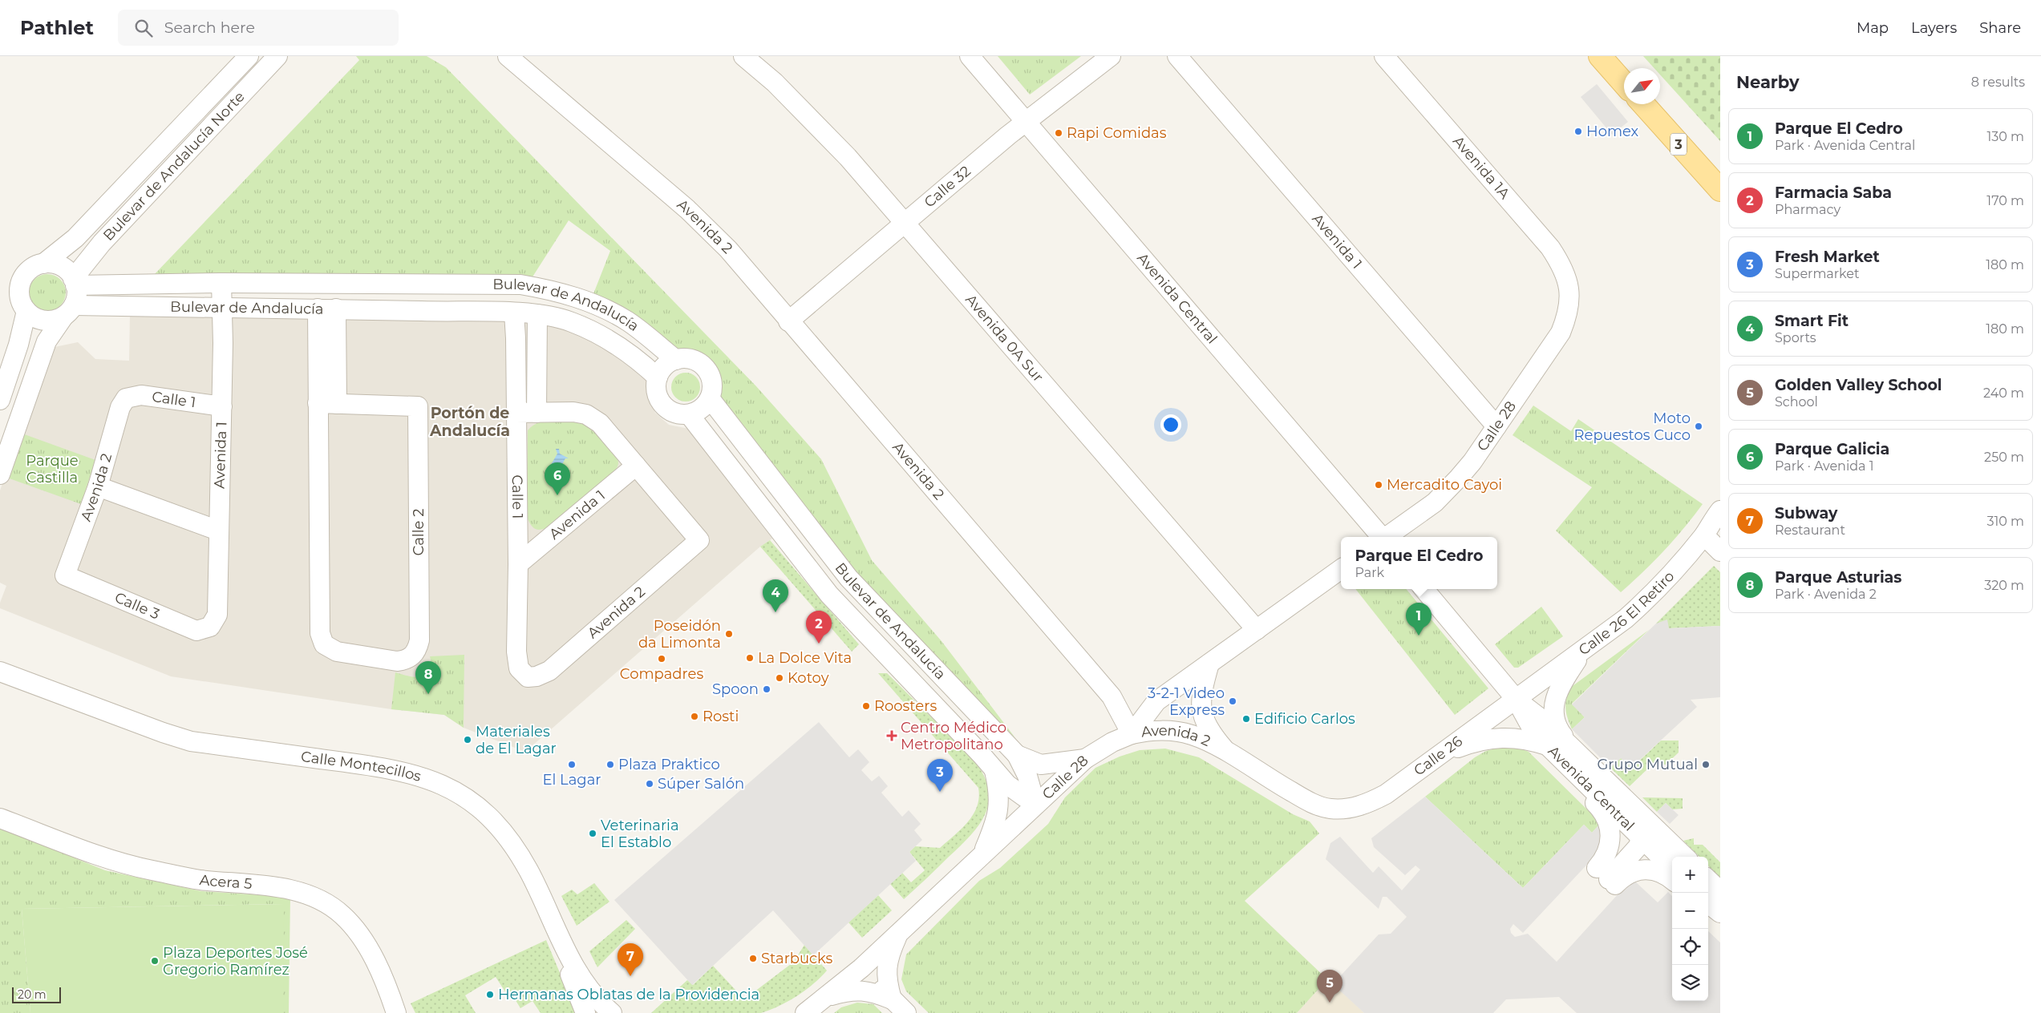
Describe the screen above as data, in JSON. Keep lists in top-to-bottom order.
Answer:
{
  "streets": {
    "main road": ["3"],
    "street": [
      "Bulevar de Andalucía Norte",
      "Avenida 1A",
      "Calle 32",
      "Avenida 2",
      "Avenida 1",
      "Avenida Central",
      "Bulevar de Andalucía",
      "Avenida 0A Sur",
      "Calle 1",
      "Calle 28",
      "Calle 2",
      "Calle 3",
      "Calle 26 El Retiro",
      "Calle 26",
      "Calle Montecillos",
      "Acera 5"
    ]
  },
  "crossings": [
    ["Bulevar de Andalucía Norte", "Bulevar de Andalucía"],
    ["Avenida 1A", "Calle 28"],
    ["Calle 32", "Avenida 2"],
    ["Calle 32", "Avenida Central"],
    ["Calle 32", "Avenida 0A Sur"],
    ["Avenida 2", "Avenida 1"],
    ["Avenida 2", "Calle 1"],
    ["Avenida 2", "Calle 28"],
    ["Avenida 2", "Calle 3"],
    ["Avenida 2", "Calle 26"],
    ["Avenida 1", "Bulevar de Andalucía"],
    ["Avenida 1", "Calle 1"],
    ["Avenida 1", "Calle 28"],
    ["Avenida 1", "Calle 3"],
    ["Avenida Central", "Calle 26 El Retiro"],
    ["Avenida Central", "Calle 26"],
    ["Bulevar de Andalucía", "Calle 1"],
    ["Bulevar de Andalucía", "Calle 28"],
    ["Calle 26 El Retiro", "Calle 26"]
  ],
  "districts": ["Portón de Andalucía"],
  "parks": ["Parque Castilla"],
  "places": {
    "other": [
      "Homex",
      "Rapi Comidas",
      "Moto Repuestos Cuco",
      "Mercadito Cayoi",
      "Poseidón da Limonta",
      "La Dolce Vita",
      "Compadres",
      "Kotoy",
      "Spoon",
      "3-2-1 Video Express",
      "Roosters",
      "Rosti",
      "Edificio Carlos",
      "Materiales de El Lagar",
      "El Lagar",
      "Plaza Praktico",
      "Grupo Mutual",
      "Súper Salón",
      "Veterinaria El Establo",
      "Starbucks",
      "Plaza Deportes José Gregorio Ramírez",
      "Hermanas Oblatas de la Providencia"
    ],
    "health": ["Centro Médico Metropolitano"]
  },
  "scale_bar": "20 m",
  "north": "top right",
  "page": {
    "header": "Pathlet",
    "search": "Search here",
    "nav": ["Map", "Layers", "Share"],
    "heading": ["Nearby", "8 results"],
    "list": [
      {
        "mark": "1",
        "name": "Parque El Cedro",
        "note": "Park · Avenida Central",
        "value": "130 m"
      },
      {
        "mark": "2",
        "name": "Farmacia Saba",
        "note": "Pharmacy",
        "value": "170 m"
      },
      {
        "mark": "3",
        "name": "Fresh Market",
        "note": "Supermarket",
        "value": "180 m"
      },
      {
        "mark": "4",
        "name": "Smart Fit",
        "note": "Sports",
        "value": "180 m"
      },
      {
        "mark": "5",
        "name": "Golden Valley School",
        "note": "School",
        "value": "240 m"
      },
      {
        "mark": "6",
        "name": "Parque Galicia",
        "note": "Park · Avenida 1",
        "value": "250 m"
      },
      {
        "mark": "7",
        "name": "Subway",
        "note": "Restaurant",
        "value": "310 m"
      },
      {
        "mark": "8",
        "name": "Parque Asturias",
        "note": "Park · Avenida 2",
        "value": "320 m"
      }
    ],
    "pins": [
      "6",
      "4",
      "1",
      "2",
      "8",
      "3",
      "7",
      "5"
    ],
    "popup": ["Parque El Cedro", "Park"],
    "map_buttons": ["+", "−"],
    "scale": "20 m"
  }
}
